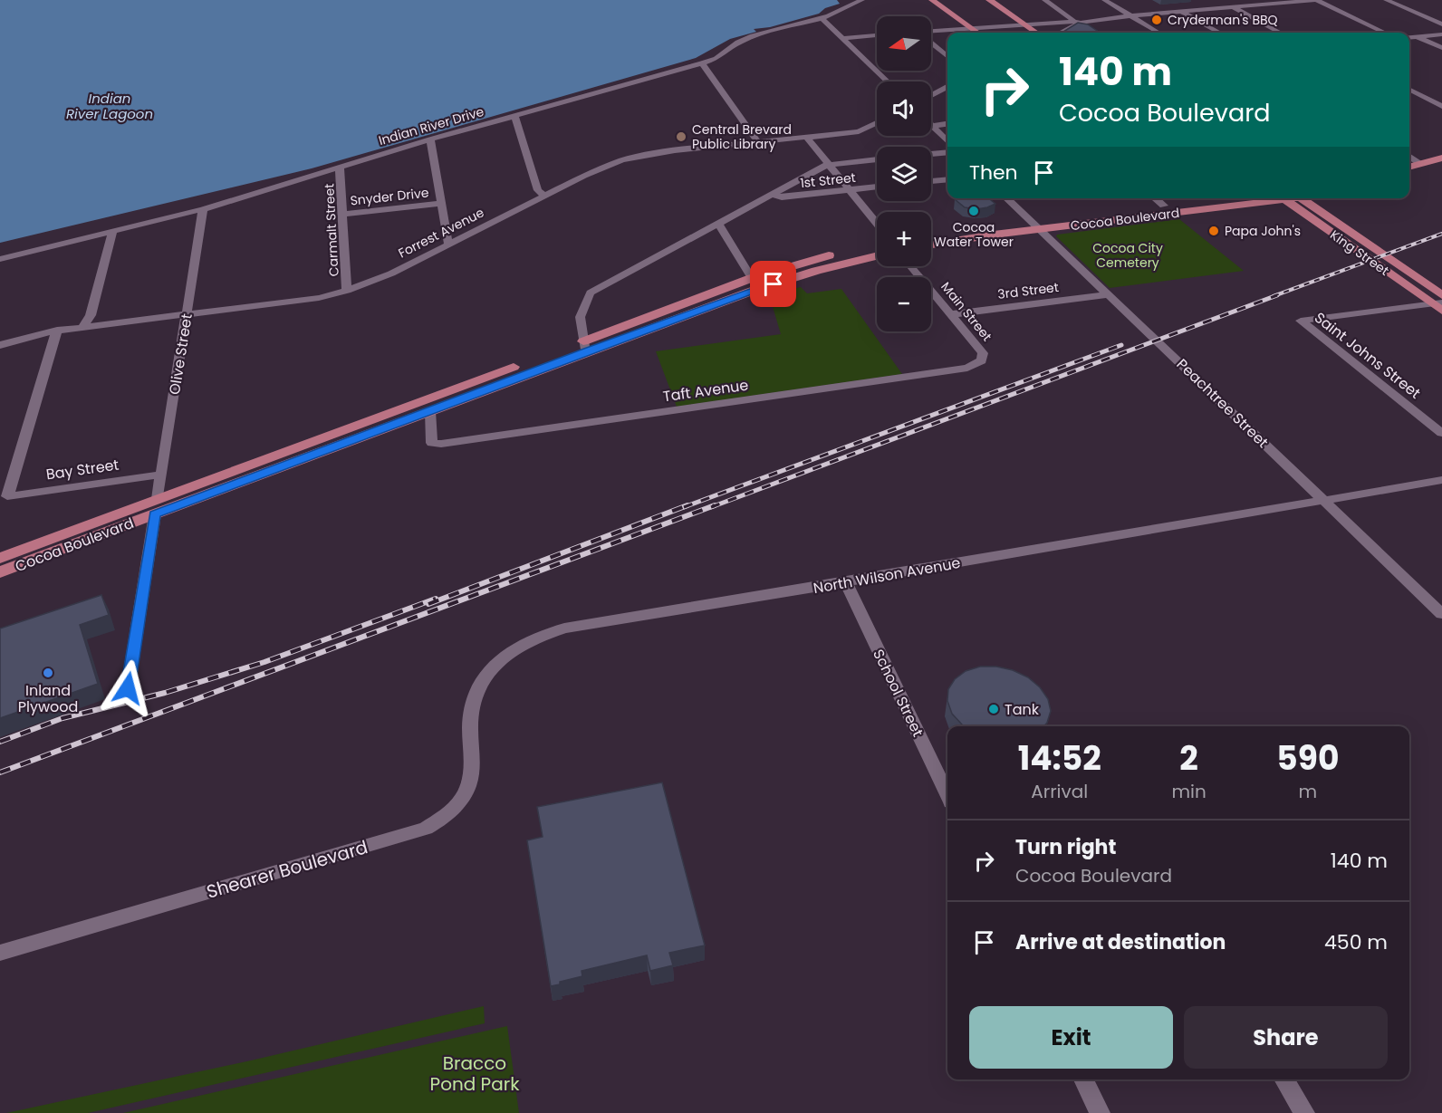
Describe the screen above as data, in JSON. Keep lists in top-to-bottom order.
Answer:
{
  "streets": {
    "main road": ["Cocoa Boulevard", "King Street"],
    "street": [
      "Indian River Drive",
      "1st Street",
      "Snyder Drive",
      "Carmalt Street",
      "Forrest Avenue",
      "3rd Street",
      "Main Street",
      "Olive Street",
      "Saint Johns Street",
      "Taft Avenue",
      "Peachtree Street",
      "Bay Street",
      "North Wilson Avenue",
      "School Street",
      "Shearer Boulevard"
    ]
  },
  "crossings": [
    ["Indian River Drive", "Carmalt Street"],
    ["Indian River Drive", "Olive Street"],
    ["Snyder Drive", "Carmalt Street"],
    ["Cocoa Boulevard", "Peachtree Street"],
    ["Carmalt Street", "Forrest Avenue"],
    ["Forrest Avenue", "Olive Street"],
    ["Forrest Avenue", "Bay Street"],
    ["King Street", "Saint Johns Street"],
    ["3rd Street", "Main Street"],
    ["3rd Street", "Peachtree Street"],
    ["Main Street", "Taft Avenue"],
    ["Olive Street", "Bay Street"],
    ["Peachtree Street", "North Wilson Avenue"],
    ["North Wilson Avenue", "School Street"],
    ["North Wilson Avenue", "Shearer Boulevard"]
  ],
  "water": ["Indian River Lagoon"],
  "parks": ["Cocoa City Cemetery", "Bracco Pond Park"],
  "places": [
    "Cryderman's BBQ",
    "Central Brevard Public Library",
    "Cocoa Water Tower",
    "Papa John's",
    "Inland Plywood",
    "Tank"
  ],
  "north": "left",
  "page": {
    "map_buttons": ["+", "−"],
    "turn": ["140 m", "Cocoa Boulevard"],
    "then": "Then",
    "eta": [
      "14:52",
      "Arrival",
      "2",
      "min",
      "590",
      "m"
    ],
    "list": [
      {
        "name": "Turn right",
        "note": "Cocoa Boulevard",
        "value": "140 m"
      },
      {
        "name": "Arrive at destination",
        "value": "450 m"
      }
    ],
    "buttons": ["Exit", "Share"]
  }
}
